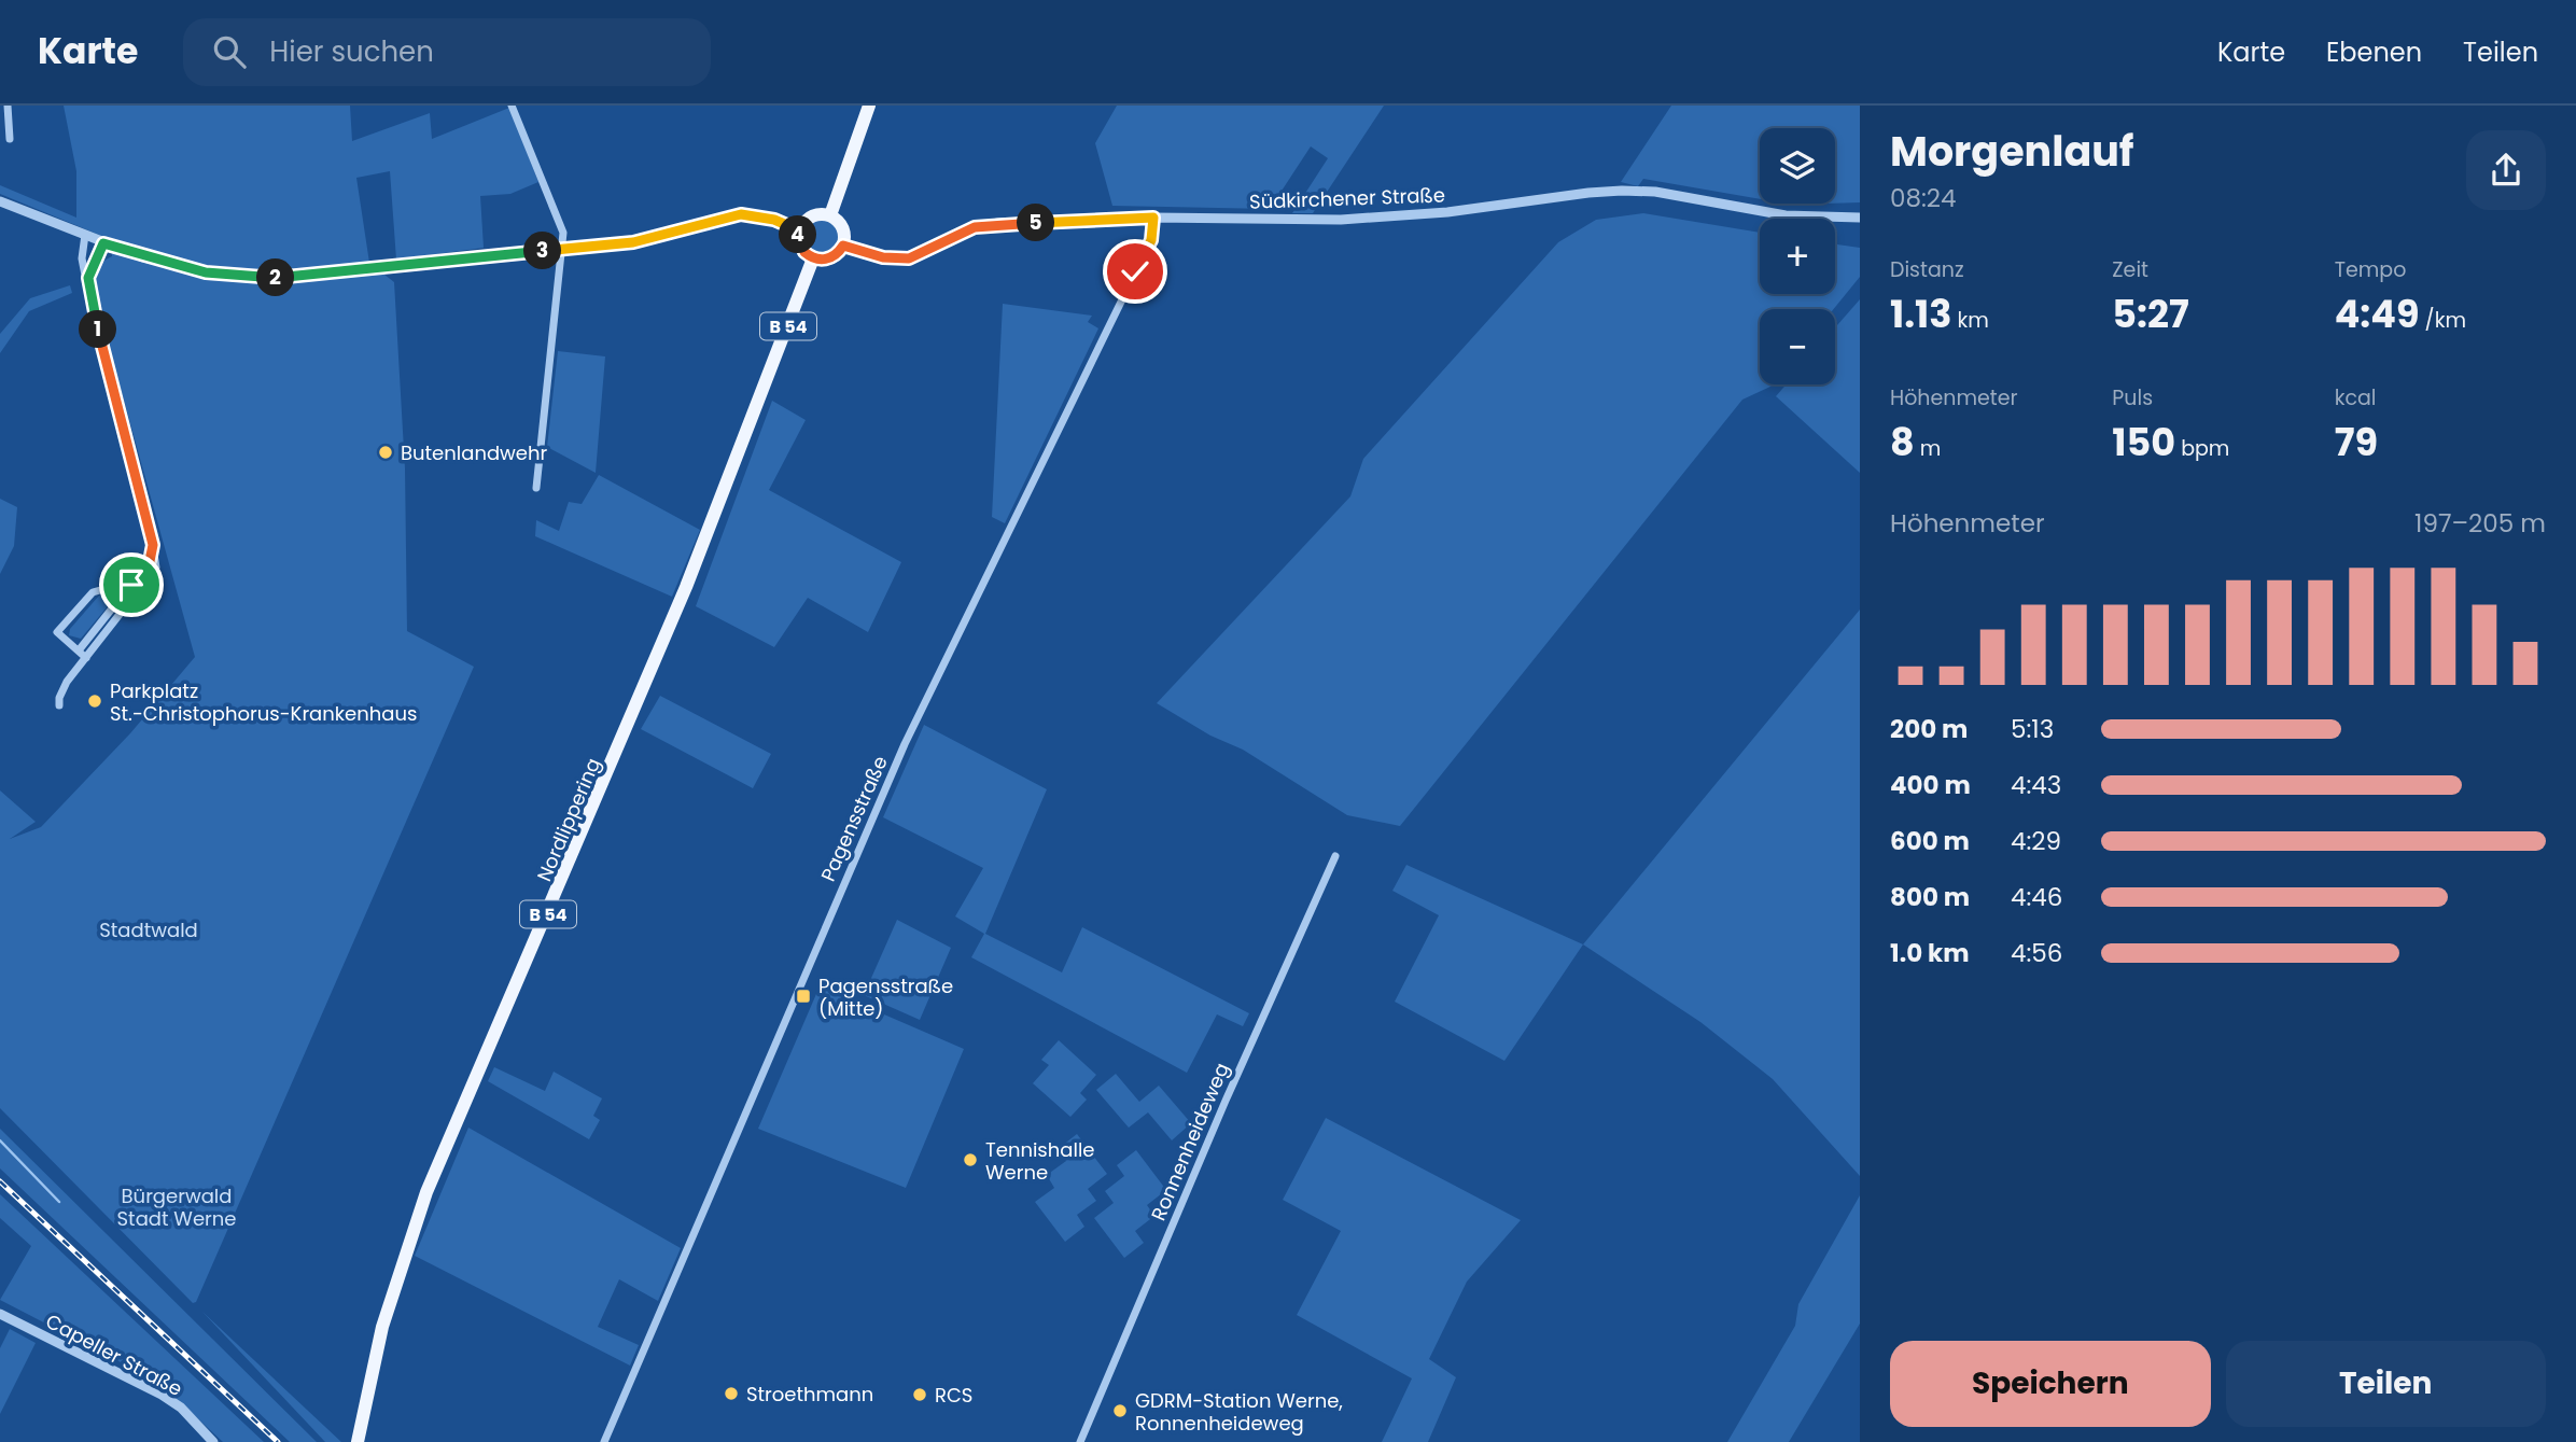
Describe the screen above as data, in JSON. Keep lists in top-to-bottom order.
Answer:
{
  "streets": {
    "main road": ["B 54", "Nordlippering"],
    "street": [
      "Südkirchener Straße",
      "Pagensstraße",
      "Ronnenheideweg",
      "Capeller Straße"
    ]
  },
  "crossings": [
    ["Südkirchener Straße", "Pagensstraße"],
    ["Südkirchener Straße", "Nordlippering"]
  ],
  "parks": ["Stadtwald", "Bürgerwald Stadt Werne"],
  "places": {
    "other": [
      "Butenlandwehr",
      "Parkplatz St.-Christophorus-Krankenhaus",
      "Tennishalle Werne",
      "Stroethmann",
      "RCS",
      "GDRM-Station Werne, Ronnenheideweg"
    ],
    "transit": ["Pagensstraße (Mitte)"]
  },
  "page": {
    "header": "Karte",
    "search": "Hier suchen",
    "nav": ["Karte", "Ebenen", "Teilen"],
    "heading": ["Morgenlauf", "08:24"],
    "map_buttons": ["+", "−"],
    "pins": [
      "5",
      "4",
      "3",
      "2",
      "1"
    ],
    "stats": [
      ["Distanz", "1.13 km"],
      ["Zeit", "5:27"],
      ["Tempo", "4:49 /km"],
      ["Höhenmeter", "8 m"],
      ["Puls", "150 bpm"],
      ["kcal", "79"]
    ],
    "chart": ["Höhenmeter", "197–205 m"],
    "list": [
      {
        "name": "200 m",
        "note": "5:13"
      },
      {
        "name": "400 m",
        "note": "4:43"
      },
      {
        "name": "600 m",
        "note": "4:29"
      },
      {
        "name": "800 m",
        "note": "4:46"
      },
      {
        "name": "1.0 km",
        "note": "4:56"
      }
    ],
    "buttons": ["Speichern", "Teilen"]
  }
}
